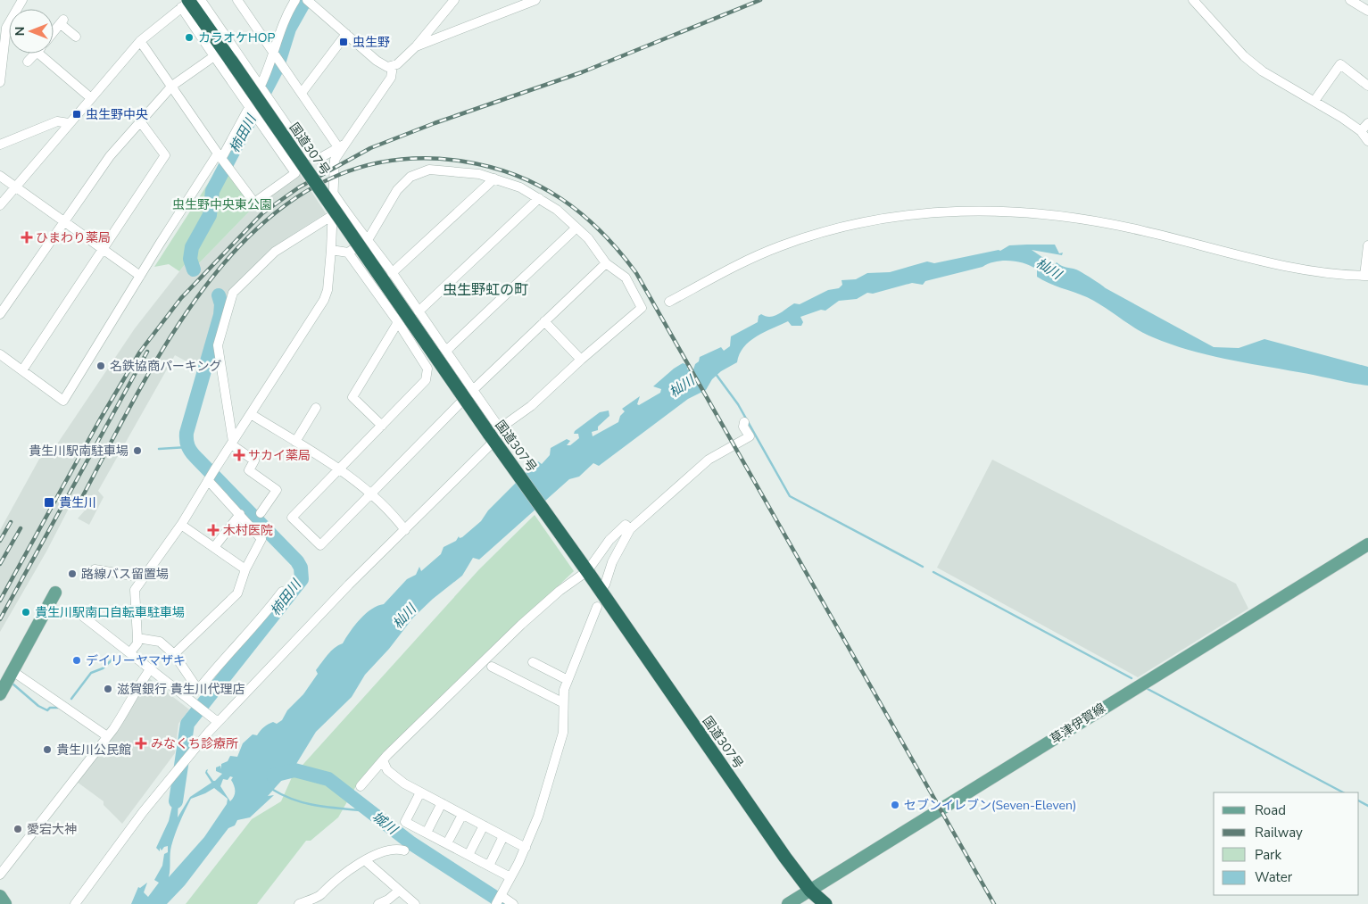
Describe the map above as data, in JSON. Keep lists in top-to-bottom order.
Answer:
{
  "streets": {
    "highway": ["国道307号"],
    "main road": ["草津伊賀線"]
  },
  "crossings": [
    ["国道307号", "草津伊賀線"]
  ],
  "districts": ["虫生野虹の町"],
  "water": ["柿田川", "杣川", "城川"],
  "parks": ["虫生野中央東公園"],
  "places": {
    "other": [
      "カラオケHOP",
      "名鉄協商パーキング",
      "貴生川駅南駐車場",
      "路線バス留置場",
      "貴生川駅南口自転車駐車場",
      "デイリーヤマザキ",
      "滋賀銀行 貴生川代理店",
      "貴生川公民館",
      "セブンイレブン(Seven-Eleven)",
      "愛宕大神"
    ],
    "transit": ["虫生野", "虫生野中央", "貴生川"],
    "health": [
      "ひまわり薬局",
      "サカイ薬局",
      "木村医院",
      "みなくち診療所"
    ]
  },
  "legend": [
    "Road",
    "Railway",
    "Park",
    "Water"
  ],
  "north": "left"
}
